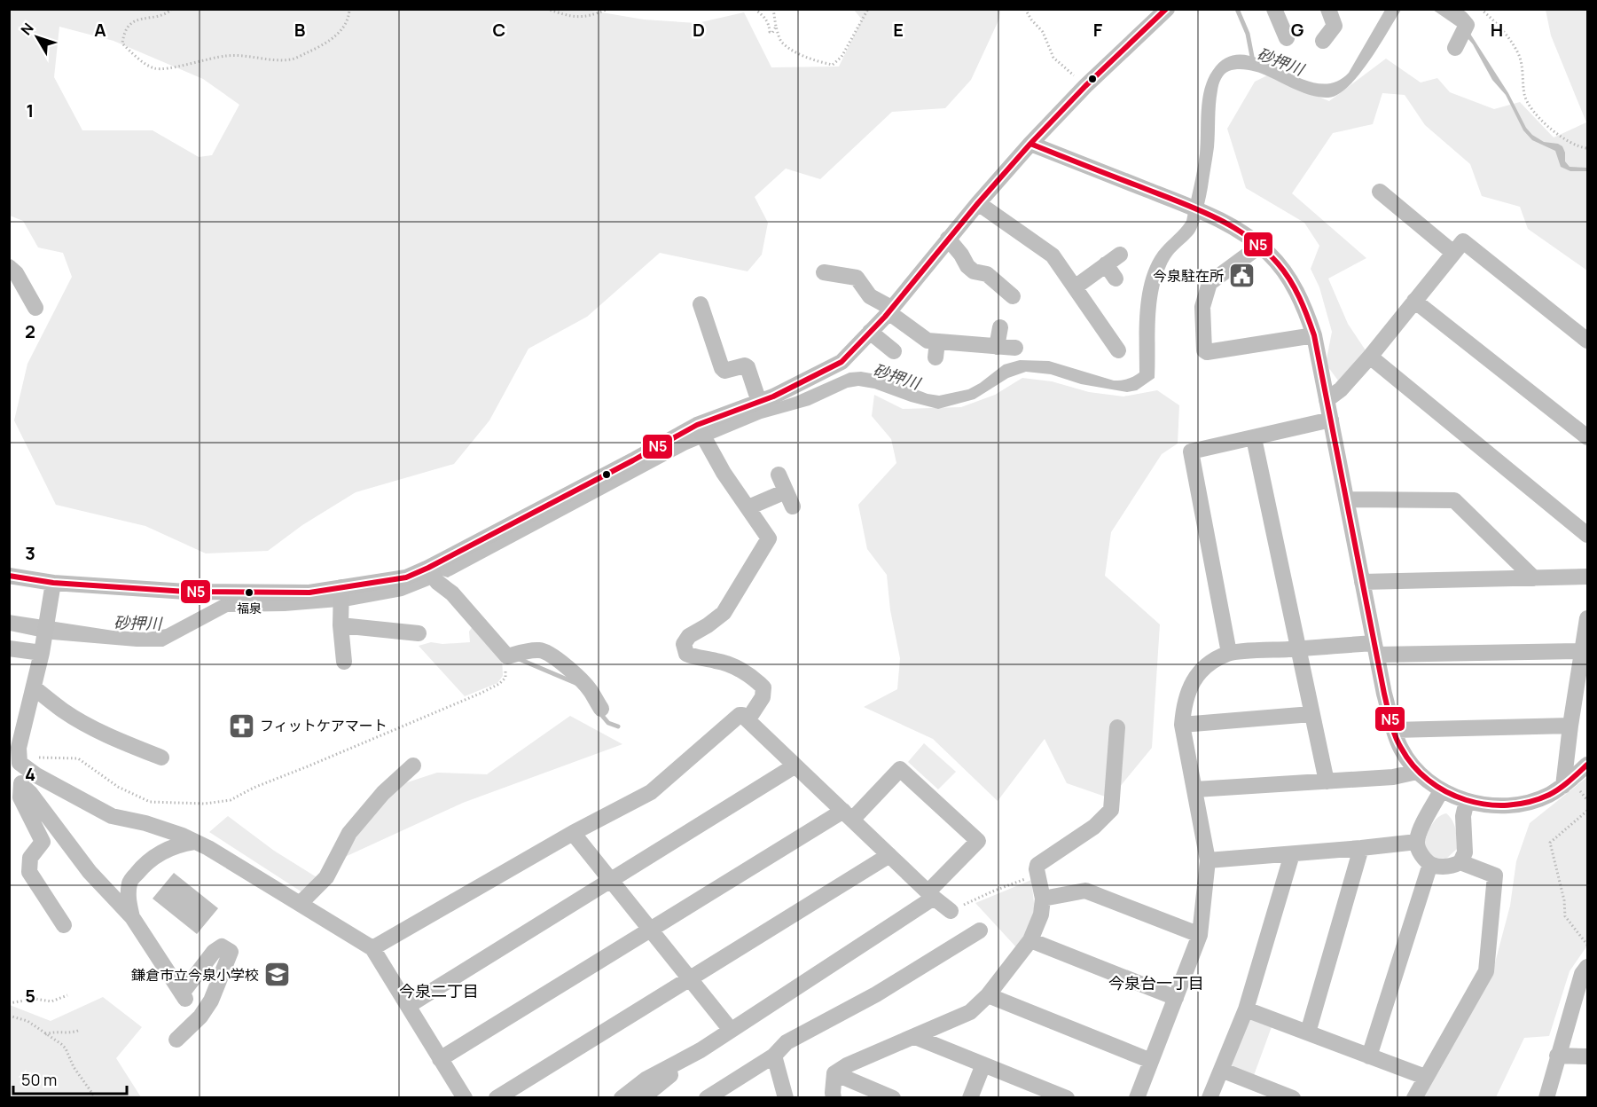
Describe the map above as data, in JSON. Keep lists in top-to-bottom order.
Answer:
{
  "districts": ["今泉台一丁目", "今泉二丁目"],
  "water": ["砂押川"],
  "places": {
    "public building": ["今泉駐在所"],
    "other": ["福泉"],
    "pharmacy": ["フィットケアマート"],
    "school or university": ["鎌倉市立今泉小学校"]
  },
  "lines": ["transit line N5"],
  "scale_bar": "50 m",
  "north": "top left",
  "grid": {
    "columns": [
      "A",
      "B",
      "C",
      "D",
      "E",
      "F",
      "G",
      "H"
    ],
    "rows": [
      "1",
      "2",
      "3",
      "4",
      "5"
    ]
  }
}
